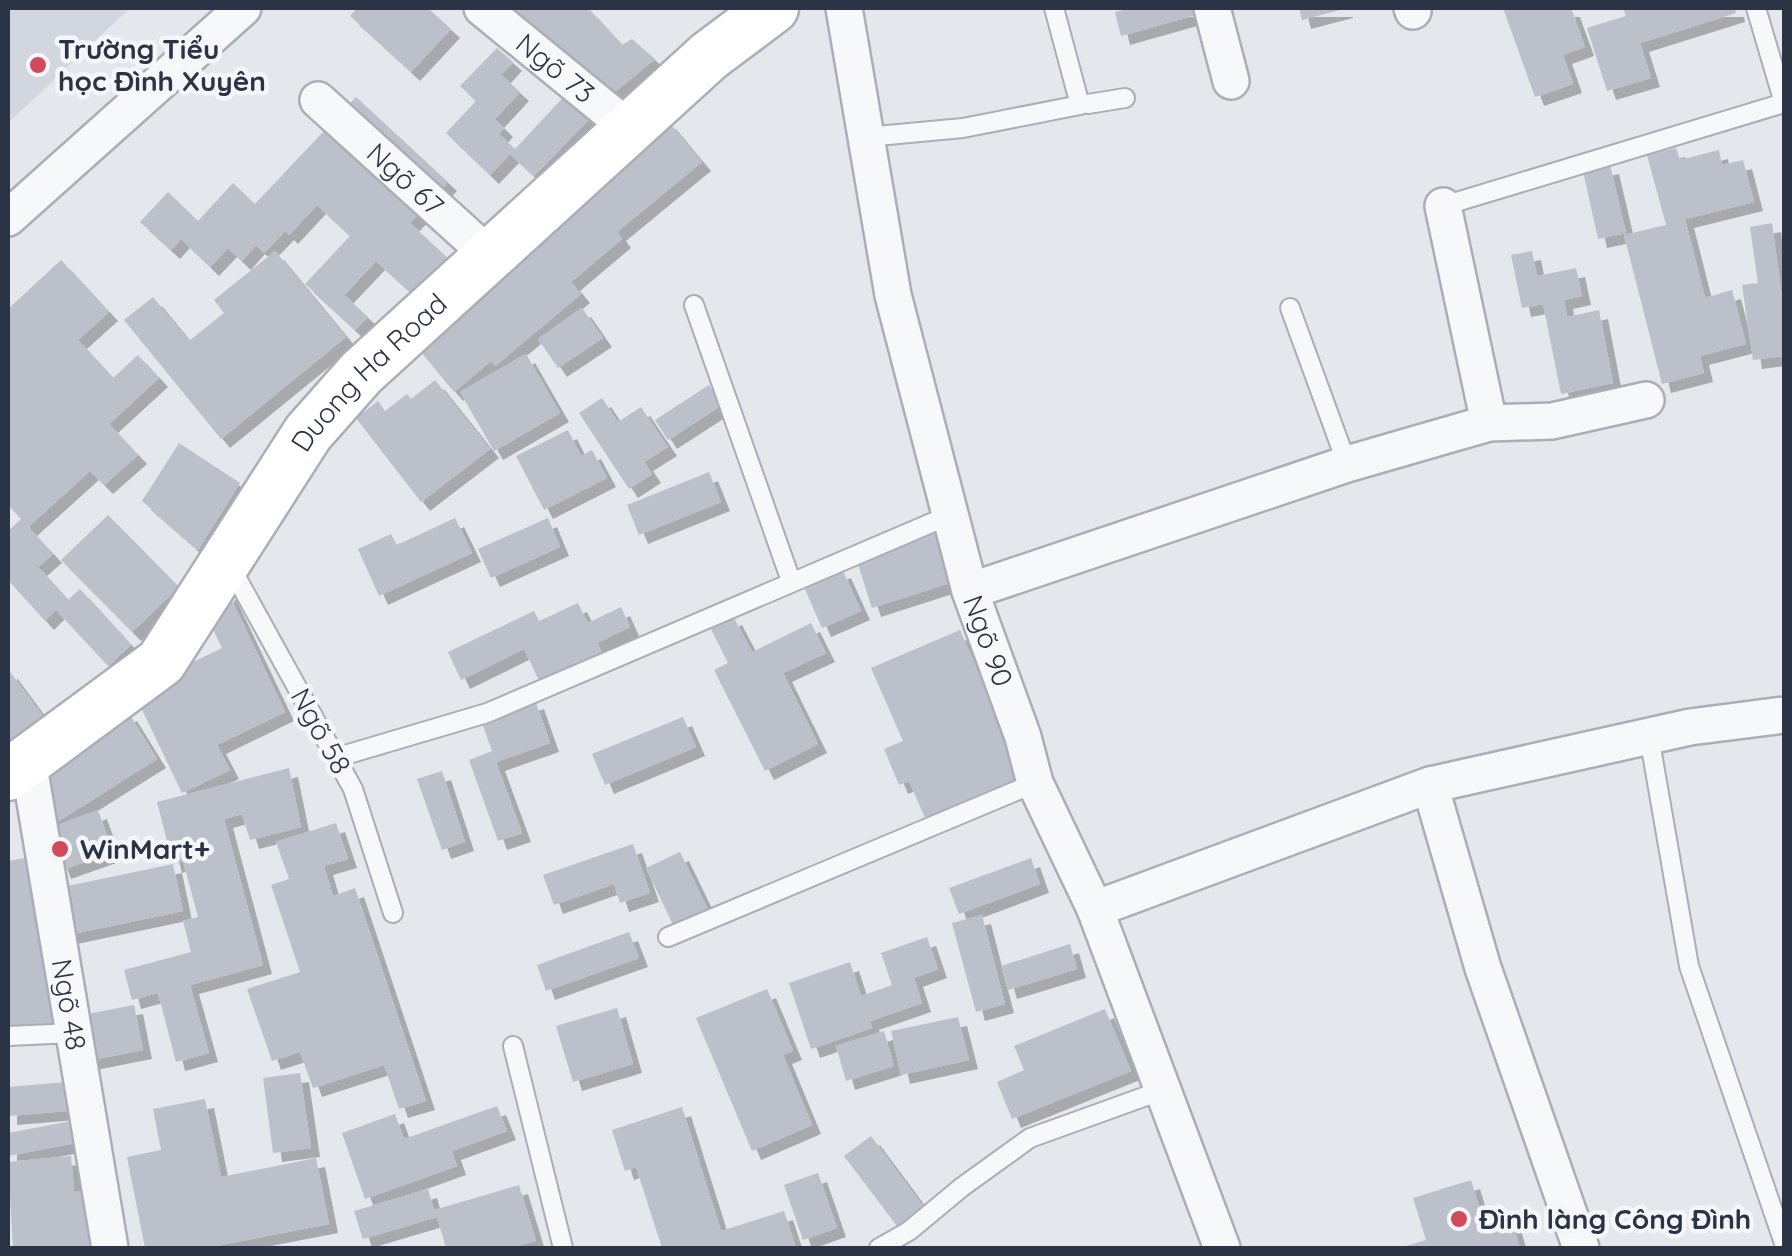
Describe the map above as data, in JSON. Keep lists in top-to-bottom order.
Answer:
{
  "streets": {
    "street": [
      "Ngõ 73",
      "Ngõ 67",
      "Duong Ha Road",
      "Ngõ 90",
      "Ngõ 48"
    ],
    "lane": ["Ngõ 58"]
  },
  "crossings": [
    ["Ngõ 73", "Duong Ha Road"],
    ["Ngõ 67", "Duong Ha Road"],
    ["Duong Ha Road", "Ngõ 58"],
    ["Duong Ha Road", "Ngõ 48"]
  ],
  "places": ["Trường Tiểu học Đình Xuyên", "WinMart+", "Đình làng Công Đình"]
}
